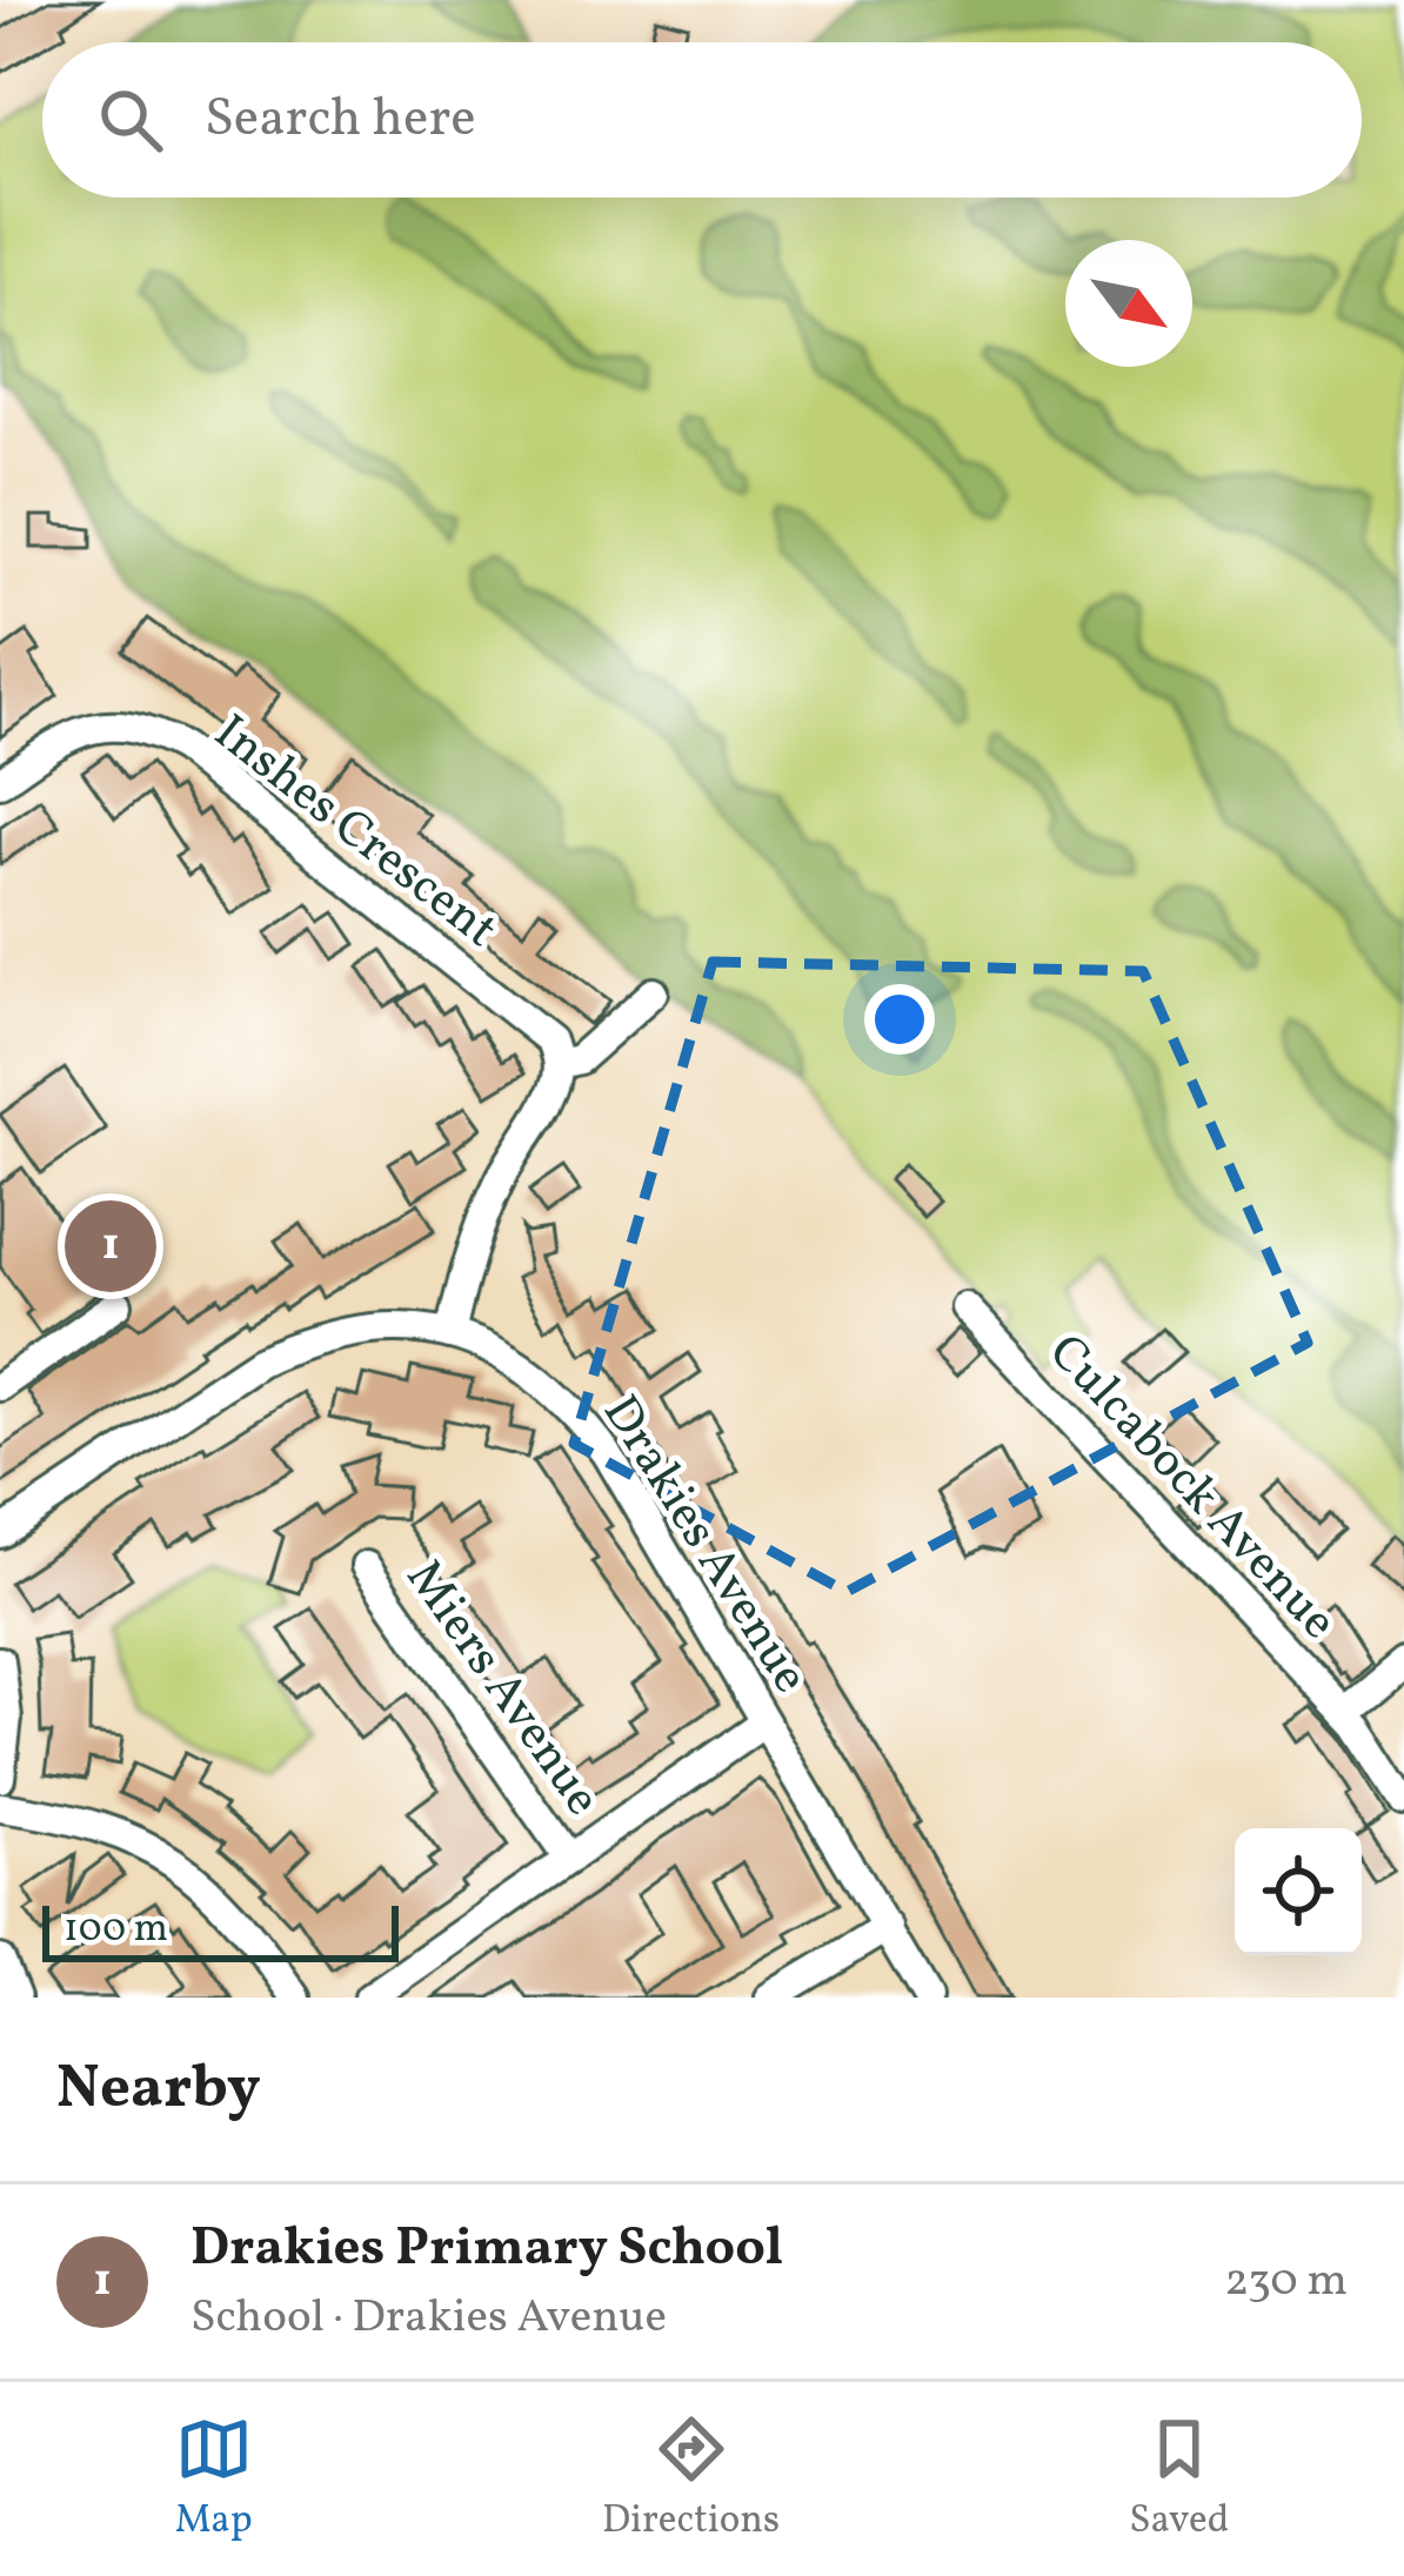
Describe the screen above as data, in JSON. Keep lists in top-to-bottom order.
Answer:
{
  "streets": {
    "street": [
      "Inshes Crescent",
      "Culcabock Avenue",
      "Drakies Avenue",
      "Miers Avenue"
    ]
  },
  "crossings": [
    ["Drakies Avenue", "Miers Avenue"]
  ],
  "scale_bar": "100 m",
  "north": "bottom right",
  "page": {
    "search": "Search here",
    "pins": "1",
    "scale": "100 m",
    "heading": "Nearby",
    "list": [
      {
        "mark": "1",
        "name": "Drakies Primary School",
        "note": "School · Drakies Avenue",
        "value": "230 m"
      }
    ],
    "nav": ["Map", "Directions", "Saved"]
  }
}
